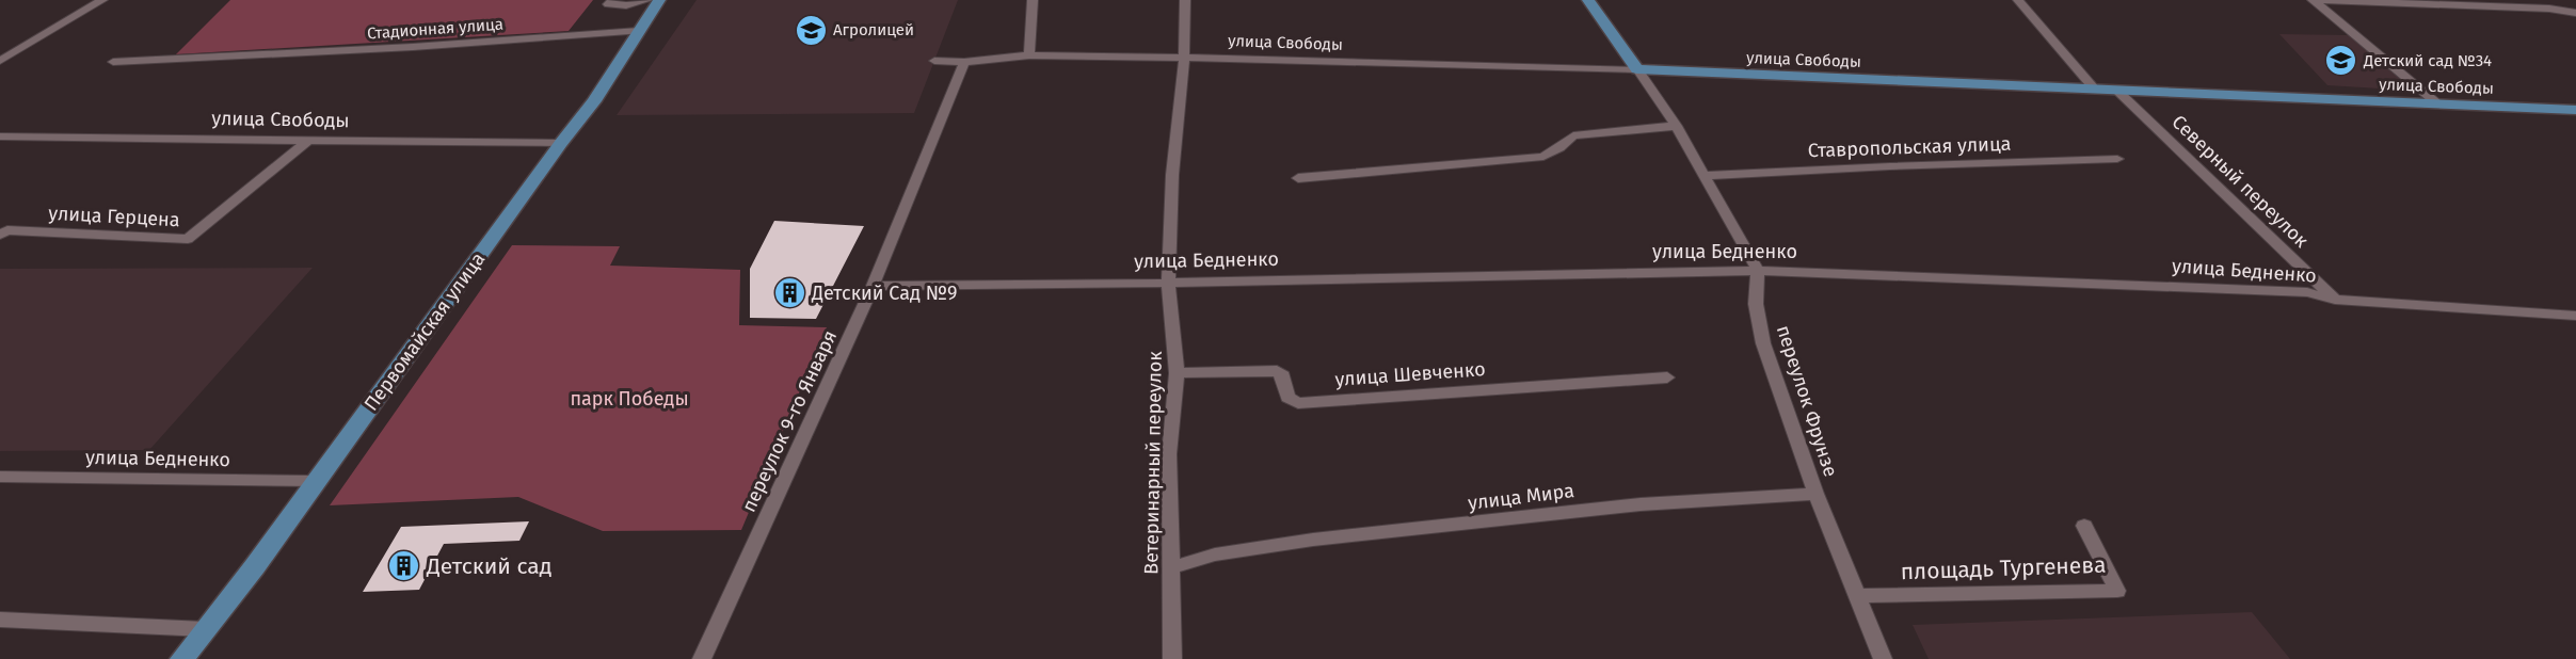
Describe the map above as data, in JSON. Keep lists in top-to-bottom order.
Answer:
{
  "streets": {
    "main road": ["улица Свободы", "Первомайская улица"],
    "street": [
      "Стадионная улица",
      "Ставропольская улица",
      "Северный переулок",
      "улица Герцена",
      "улица Бедненко",
      "улица Шевченко",
      "переулок Фрунзе",
      "переулок 9-го Января",
      "Ветеринарный переулок",
      "улица Мира",
      "площадь Тургенева"
    ]
  },
  "crossings": [
    ["Стадионная улица", "Первомайская улица"],
    ["улица Свободы", "Северный переулок"],
    ["улица Свободы", "улица Герцена"],
    ["улица Свободы", "Первомайская улица"],
    ["улица Свободы", "Ветеринарный переулок"],
    ["Северный переулок", "улица Бедненко"],
    ["улица Бедненко", "Первомайская улица"],
    ["улица Бедненко", "переулок Фрунзе"],
    ["улица Бедненко", "переулок 9-го Января"],
    ["улица Бедненко", "Ветеринарный переулок"],
    ["улица Шевченко", "Ветеринарный переулок"],
    ["переулок Фрунзе", "улица Мира"],
    ["переулок Фрунзе", "площадь Тургенева"],
    ["Ветеринарный переулок", "улица Мира"]
  ],
  "parks": ["парк Победы"],
  "places": {
    "school or university": ["Агролицей", "Детский сад №34"],
    "building": ["Детский Сад №9", "Детский сад"]
  }
}
